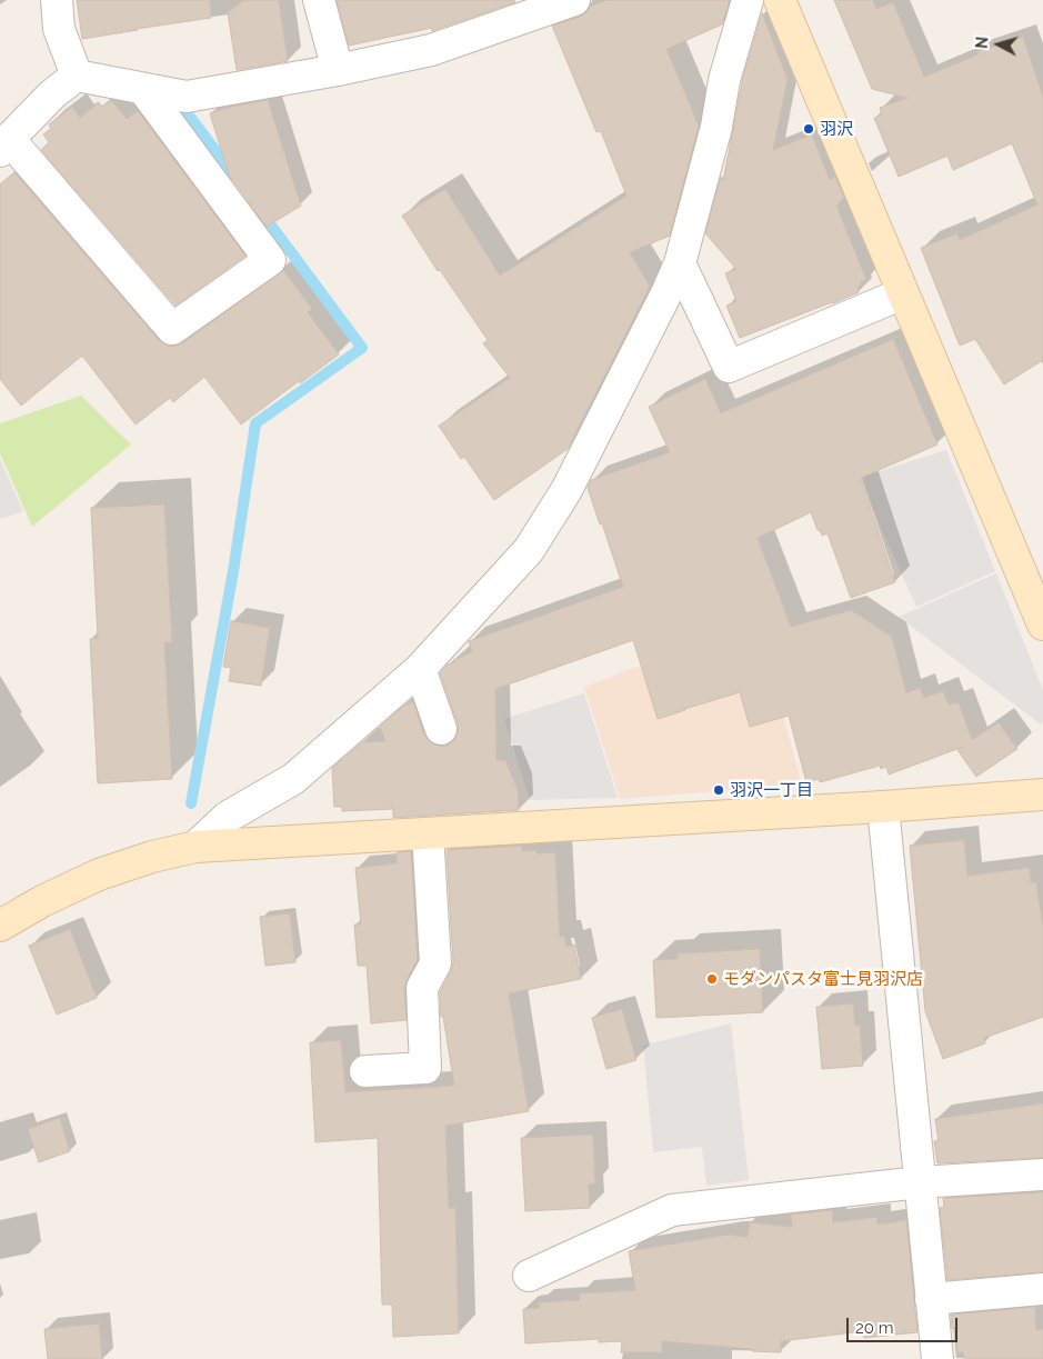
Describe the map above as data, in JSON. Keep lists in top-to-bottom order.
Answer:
{
  "places": ["羽沢", "羽沢一丁目", "モダンパスタ富士見羽沢店"],
  "scale_bar": "20 m",
  "north": "left"
}
